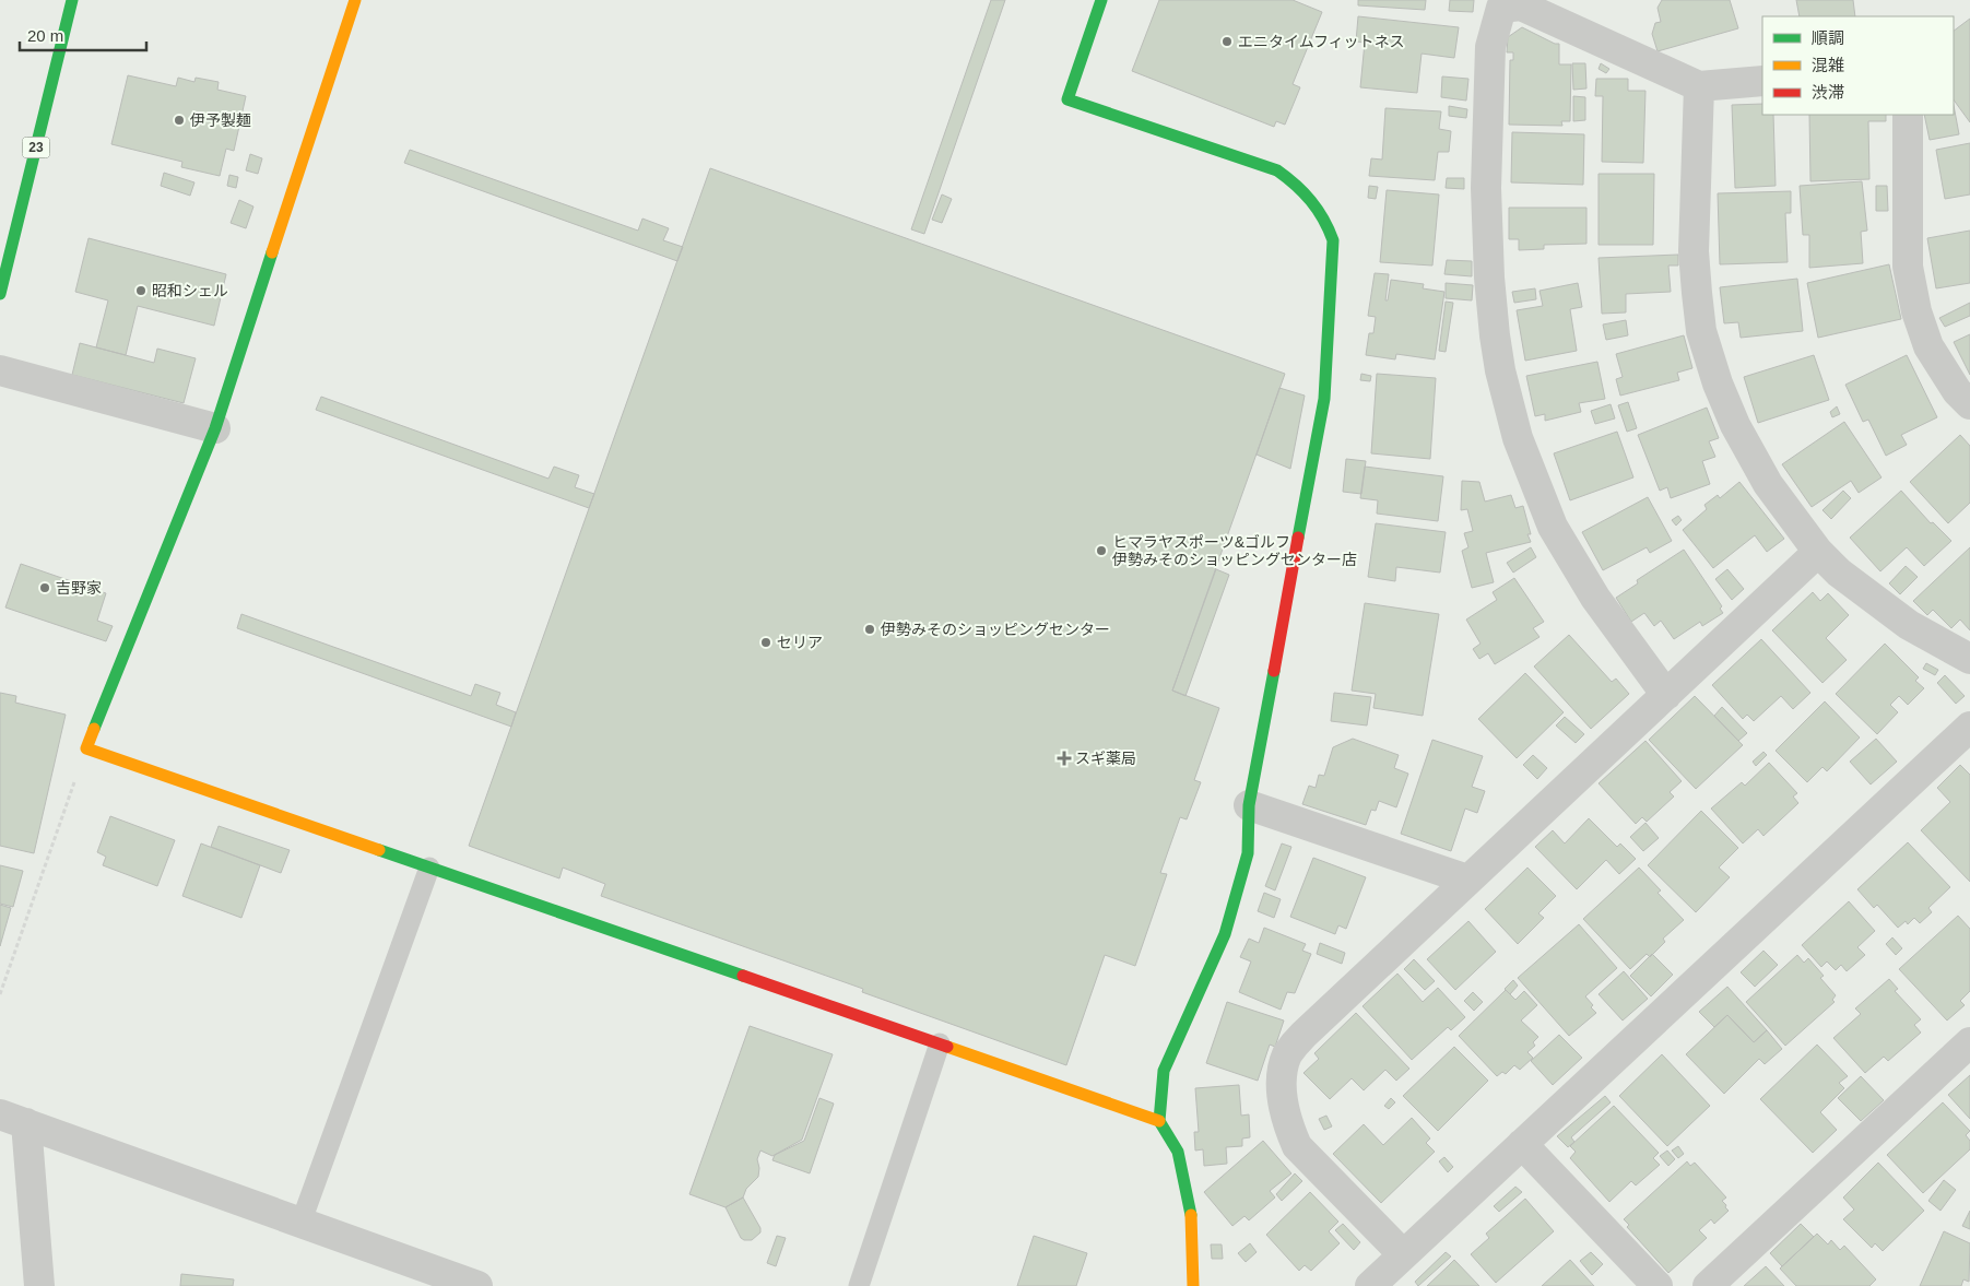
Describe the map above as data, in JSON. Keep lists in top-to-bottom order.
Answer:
{
  "streets": {
    "main road": ["23"]
  },
  "places": {
    "other": [
      "エニタイムフィットネス",
      "伊予製麺",
      "昭和シェル",
      "ヒマラヤスポーツ&ゴルフ 伊勢みそのショッピングセンター店",
      "吉野家",
      "伊勢みそのショッピングセンター",
      "セリア"
    ],
    "health": ["スギ薬局"]
  },
  "legend": ["順調", "混雑", "渋滞"],
  "scale_bar": "20 m"
}
